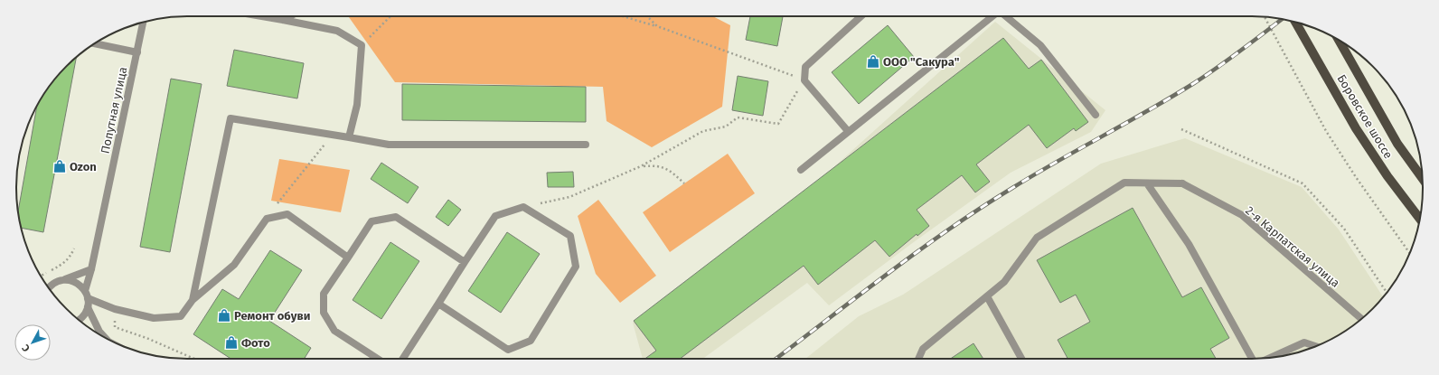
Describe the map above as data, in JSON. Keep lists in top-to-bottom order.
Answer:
{
  "streets": {
    "main road": ["Боровское шоссе"],
    "street": ["Попутная улица", "2-я Карпатская улица"]
  },
  "places": {
    "shop": [
      "ООО \"Сакура\"",
      "Ozon",
      "Ремонт обуви",
      "Фото"
    ]
  },
  "north": "bottom left"
}
